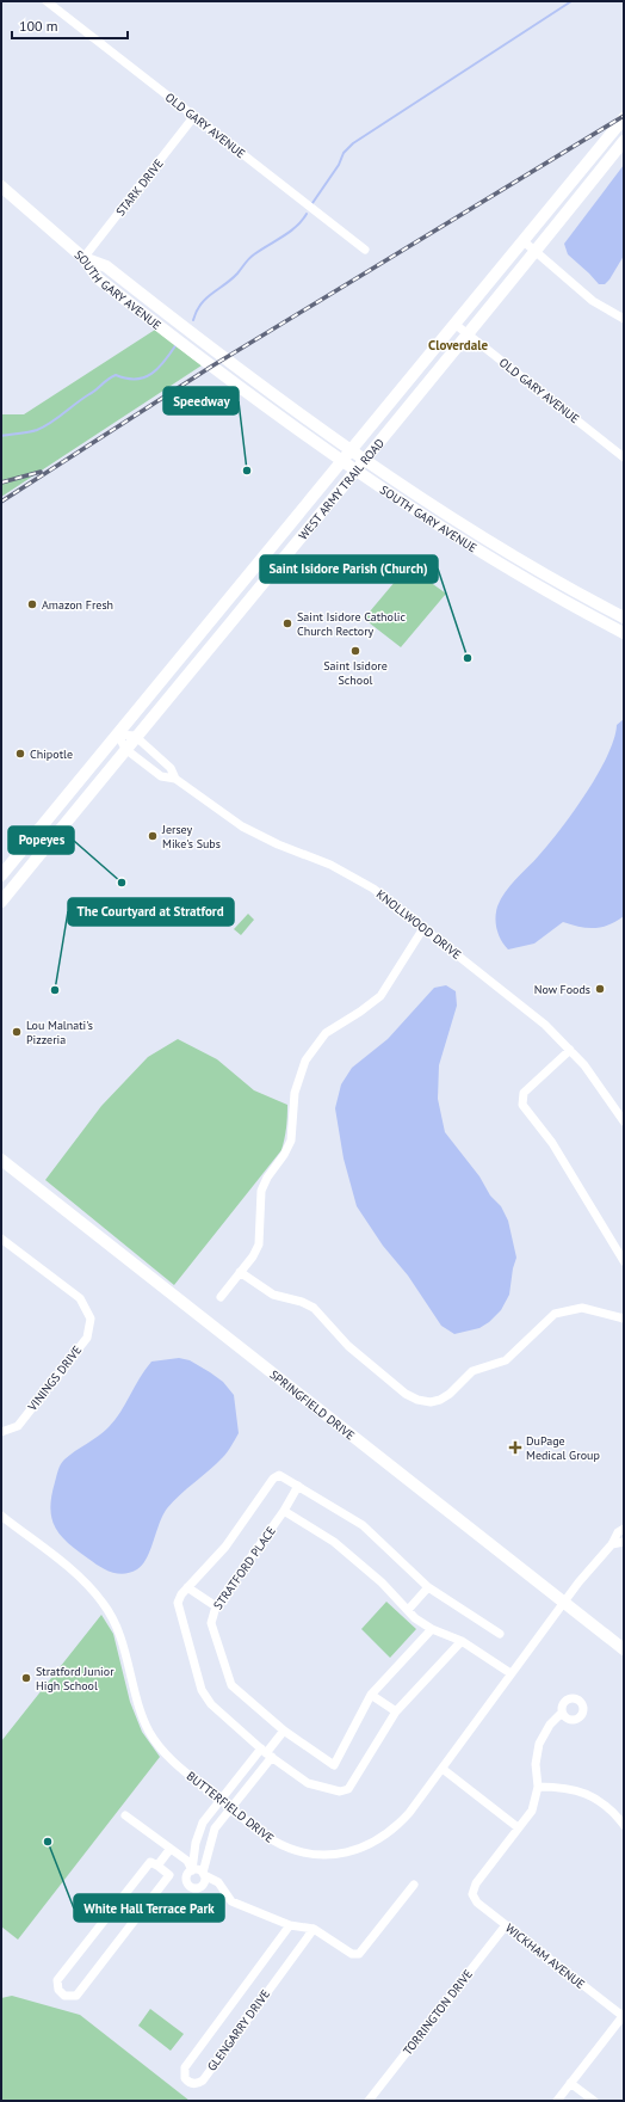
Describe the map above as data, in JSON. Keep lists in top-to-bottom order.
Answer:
{
  "streets": {
    "main road": ["SOUTH GARY AVENUE", "WEST ARMY TRAIL ROAD", "SPRINGFIELD DRIVE"],
    "street": [
      "OLD GARY AVENUE",
      "STARK DRIVE",
      "KNOLLWOOD DRIVE",
      "VININGS DRIVE",
      "STRATFORD PLACE",
      "BUTTERFIELD DRIVE",
      "WICKHAM AVENUE",
      "TORRINGTON DRIVE",
      "GLENGARRY DRIVE"
    ]
  },
  "crossings": [
    ["OLD GARY AVENUE", "STARK DRIVE"],
    ["OLD GARY AVENUE", "WEST ARMY TRAIL ROAD"],
    ["STARK DRIVE", "SOUTH GARY AVENUE"],
    ["SOUTH GARY AVENUE", "WEST ARMY TRAIL ROAD"],
    ["WEST ARMY TRAIL ROAD", "KNOLLWOOD DRIVE"],
    ["SPRINGFIELD DRIVE", "BUTTERFIELD DRIVE"],
    ["WICKHAM AVENUE", "TORRINGTON DRIVE"]
  ],
  "districts": ["Cloverdale"],
  "places": {
    "other": [
      "Speedway",
      "Amazon Fresh",
      "Saint Isidore Catholic Church Rectory",
      "Saint Isidore School",
      "Saint Isidore Parish (Church)",
      "Chipotle",
      "Jersey Mike's Subs",
      "Popeyes",
      "Now Foods",
      "The Courtyard at Stratford",
      "Lou Malnati's Pizzeria",
      "Stratford Junior High School",
      "White Hall Terrace Park"
    ],
    "health": ["DuPage Medical Group"]
  },
  "scale_bar": "100 m"
}
